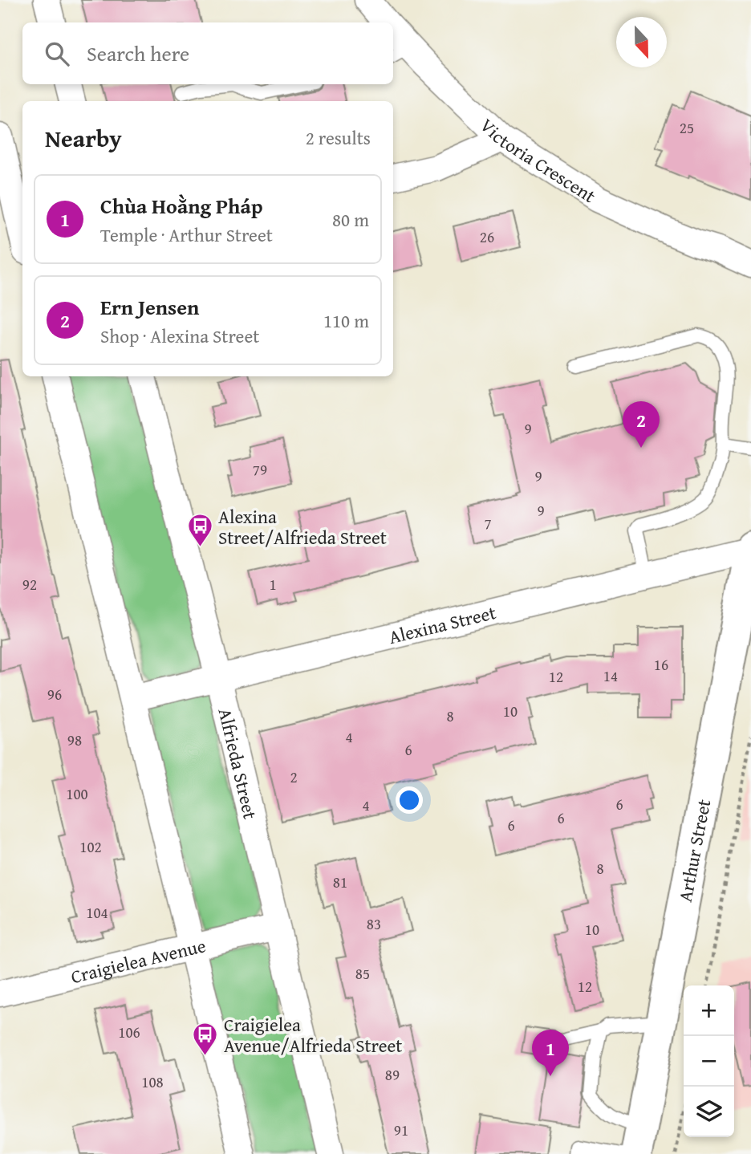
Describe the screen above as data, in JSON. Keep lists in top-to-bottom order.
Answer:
{
  "streets": {
    "street": [
      "Victoria Crescent",
      "Alexina Street",
      "Alfrieda Street",
      "Arthur Street",
      "Craigielea Avenue"
    ]
  },
  "crossings": [
    ["Alexina Street", "Alfrieda Street"],
    ["Alexina Street", "Arthur Street"],
    ["Alfrieda Street", "Craigielea Avenue"]
  ],
  "places": {
    "bus stop": ["Alexina Street/Alfrieda Street", "Craigielea Avenue/Alfrieda Street"]
  },
  "house_numbers": [
    "25",
    "26",
    "9",
    "79",
    "9",
    "9",
    "7",
    "92",
    "1",
    "16",
    "14",
    "12",
    "96",
    "10",
    "8",
    "4",
    "98",
    "6",
    "2",
    "100",
    "6",
    "4",
    "6",
    "6",
    "102",
    "8",
    "81",
    "104",
    "83",
    "10",
    "85",
    "12",
    "106",
    "89",
    "108",
    "91"
  ],
  "north": "bottom",
  "page": {
    "search": "Search here",
    "heading": ["Nearby", "2 results"],
    "list": [
      {
        "mark": "1",
        "name": "Chùa Hoằng Pháp",
        "note": "Temple · Arthur Street",
        "value": "80 m"
      },
      {
        "mark": "2",
        "name": "Ern Jensen",
        "note": "Shop · Alexina Street",
        "value": "110 m"
      }
    ],
    "pins": ["2", "1"],
    "map_buttons": ["+", "−"]
  }
}
